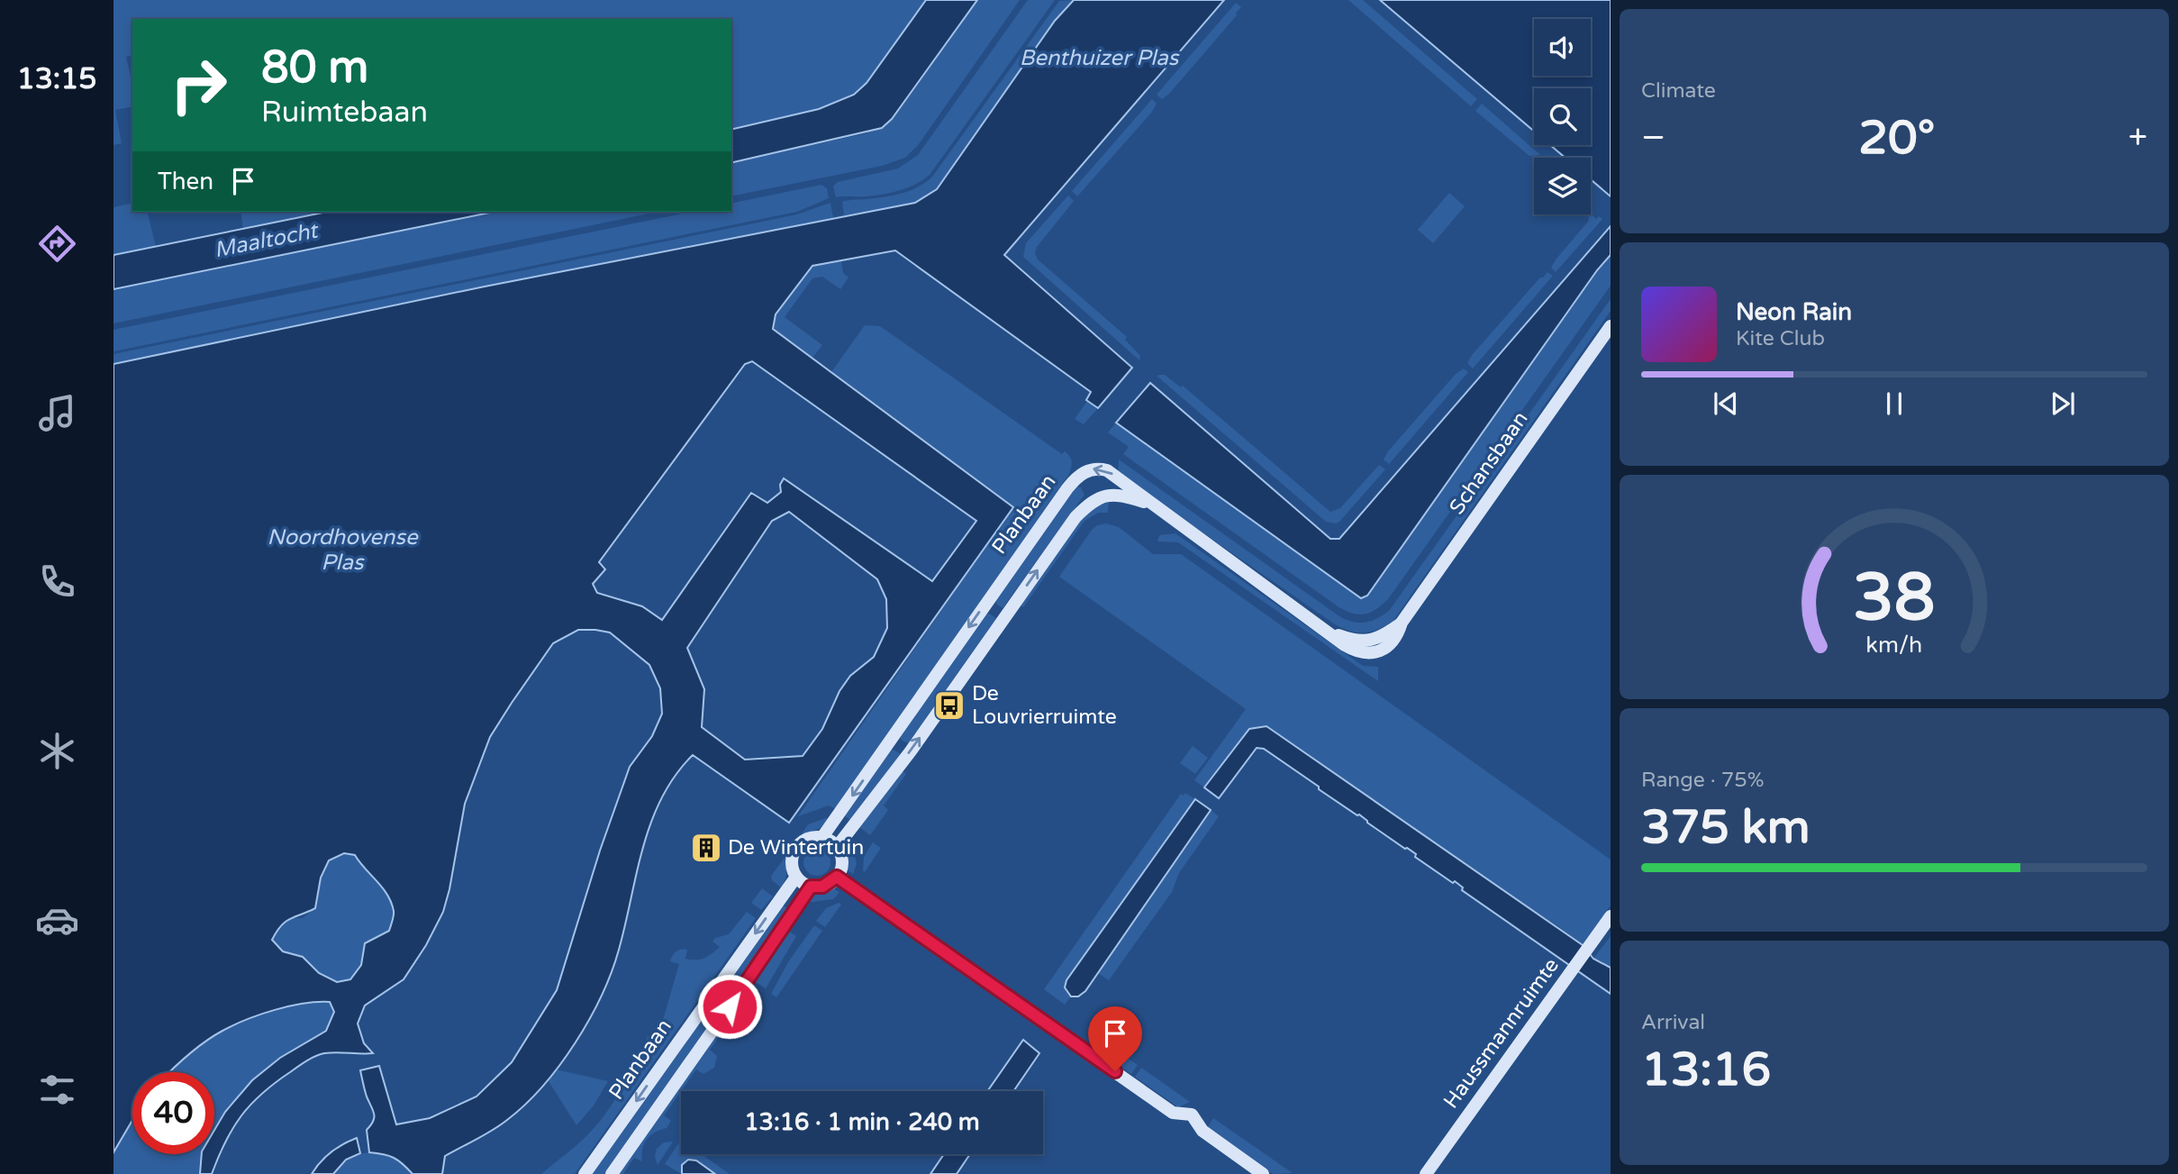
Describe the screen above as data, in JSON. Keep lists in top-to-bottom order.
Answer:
{
  "streets": {
    "street": ["Schansbaan", "Planbaan", "Haussmannruimte"]
  },
  "crossings": [
    ["Schansbaan", "Planbaan"]
  ],
  "water": ["Benthuizer Plas", "Maaltocht", "Noordhovense Plas"],
  "places": {
    "bus stop": ["De Louvrierruimte"],
    "building": ["De Wintertuin"]
  },
  "page": {
    "tabs": "13:15",
    "tile": [
      "Climate",
      ["Range · 75%", "375 km"],
      ["Arrival", "13:16"]
    ],
    "turn": ["80 m", "Ruimtebaan"],
    "heat": ["−", "20°", "+"],
    "then": "Then",
    "song": ["Neon Rain", "Kite Club"],
    "limit": "40",
    "trip": "13:16 · 1 min · 240 m",
    "gauge": ["38", "km/h"]
  }
}
